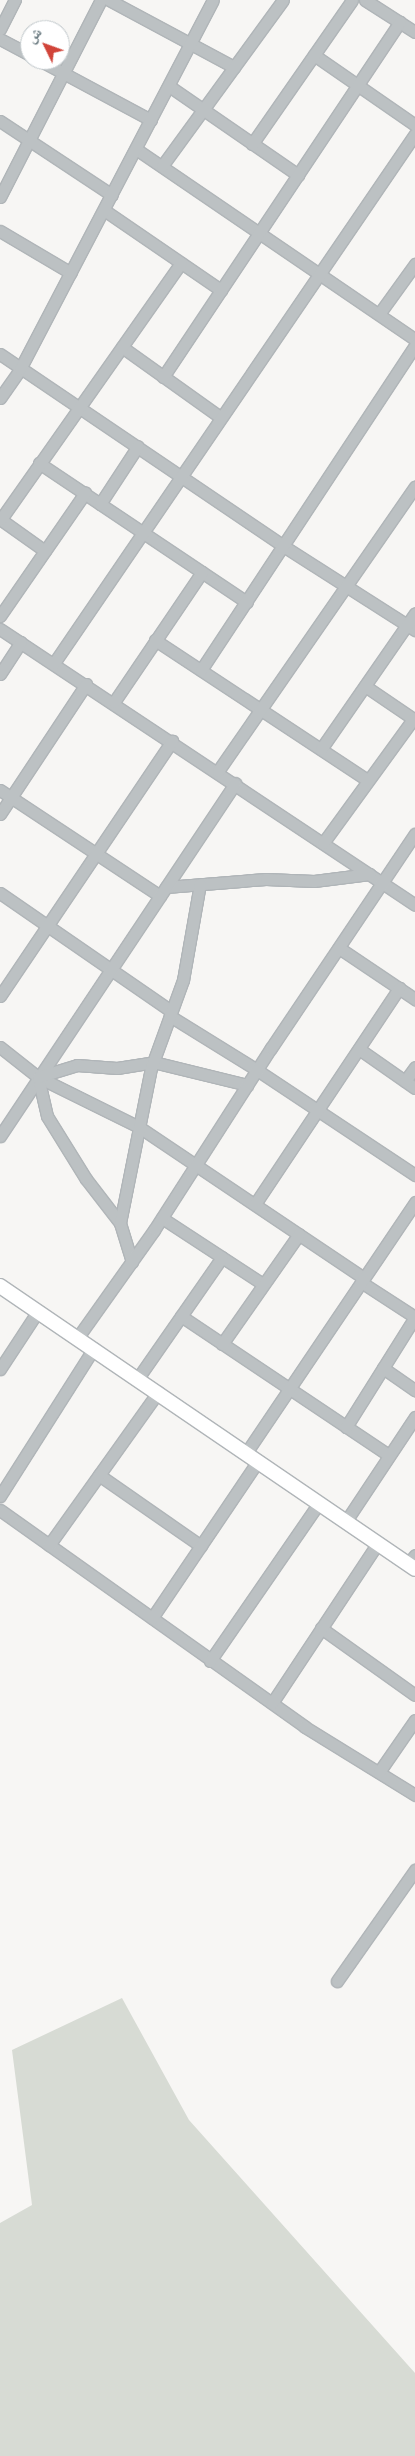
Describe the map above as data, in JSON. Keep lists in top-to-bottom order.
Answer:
{
  "north": "top left"
}
